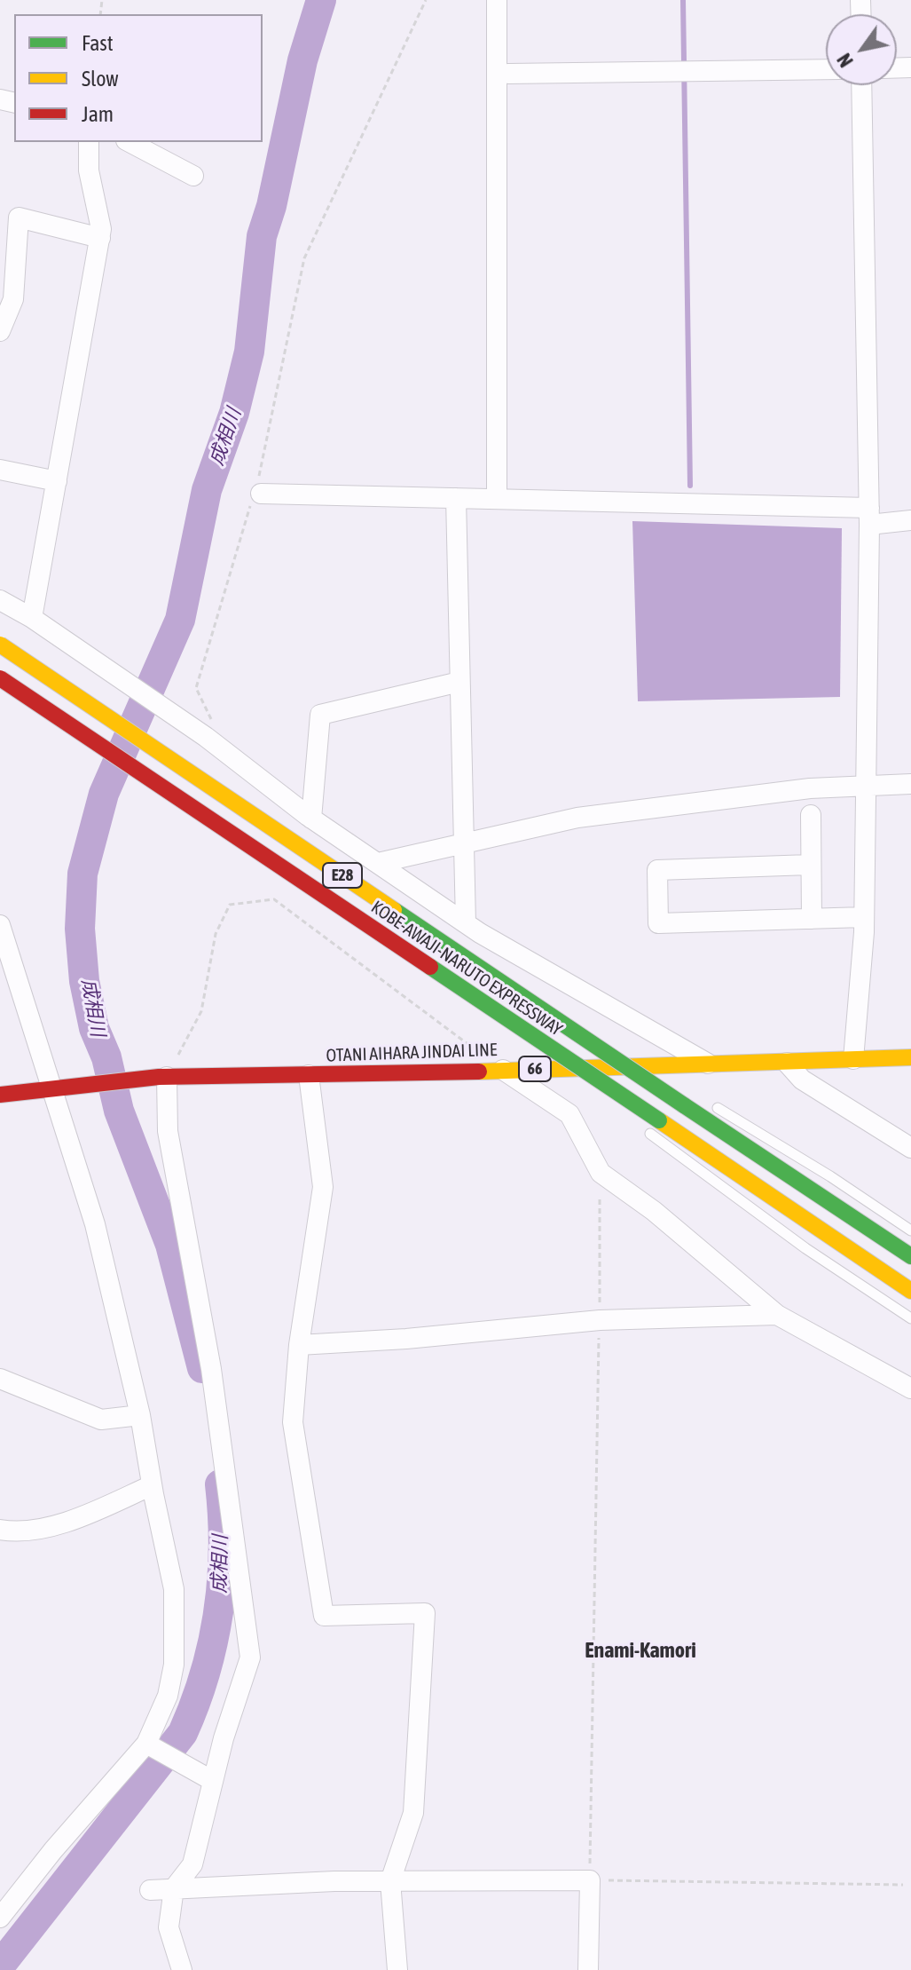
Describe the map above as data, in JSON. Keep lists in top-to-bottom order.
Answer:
{
  "streets": {
    "main road": [
      "E28",
      "KOBE-AWAJI-NARUTO EXPRESSWAY",
      "OTANI AIHARA JINDAI LINE",
      "66"
    ]
  },
  "districts": ["Enami-Kamori"],
  "water": ["成相川"],
  "legend": ["Fast", "Slow", "Jam"],
  "north": "bottom left"
}
